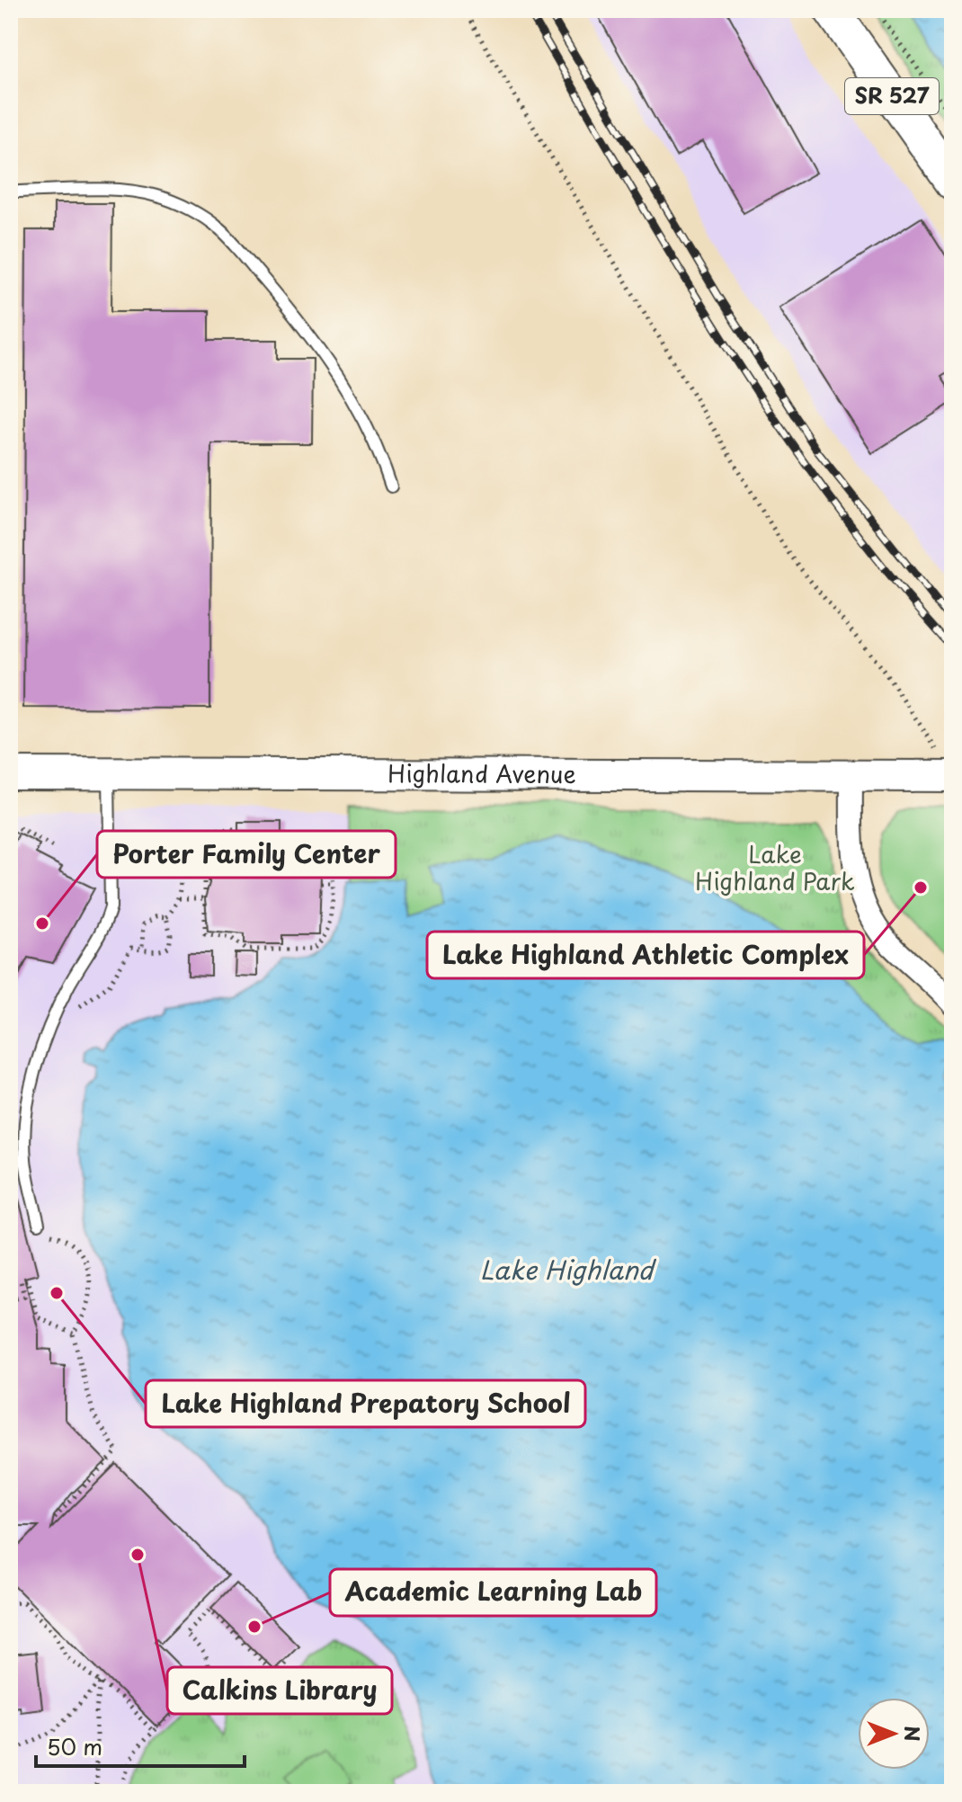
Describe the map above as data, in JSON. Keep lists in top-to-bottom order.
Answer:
{
  "streets": {
    "main road": ["SR 527"],
    "street": ["Highland Avenue"]
  },
  "water": ["Lake Highland"],
  "parks": ["Lake Highland Park"],
  "places": [
    "Lake Highland Athletic Complex",
    "Porter Family Center",
    "Lake Highland Prepatory School",
    "Calkins Library",
    "Academic Learning Lab"
  ],
  "scale_bar": "50 m",
  "north": "right"
}
